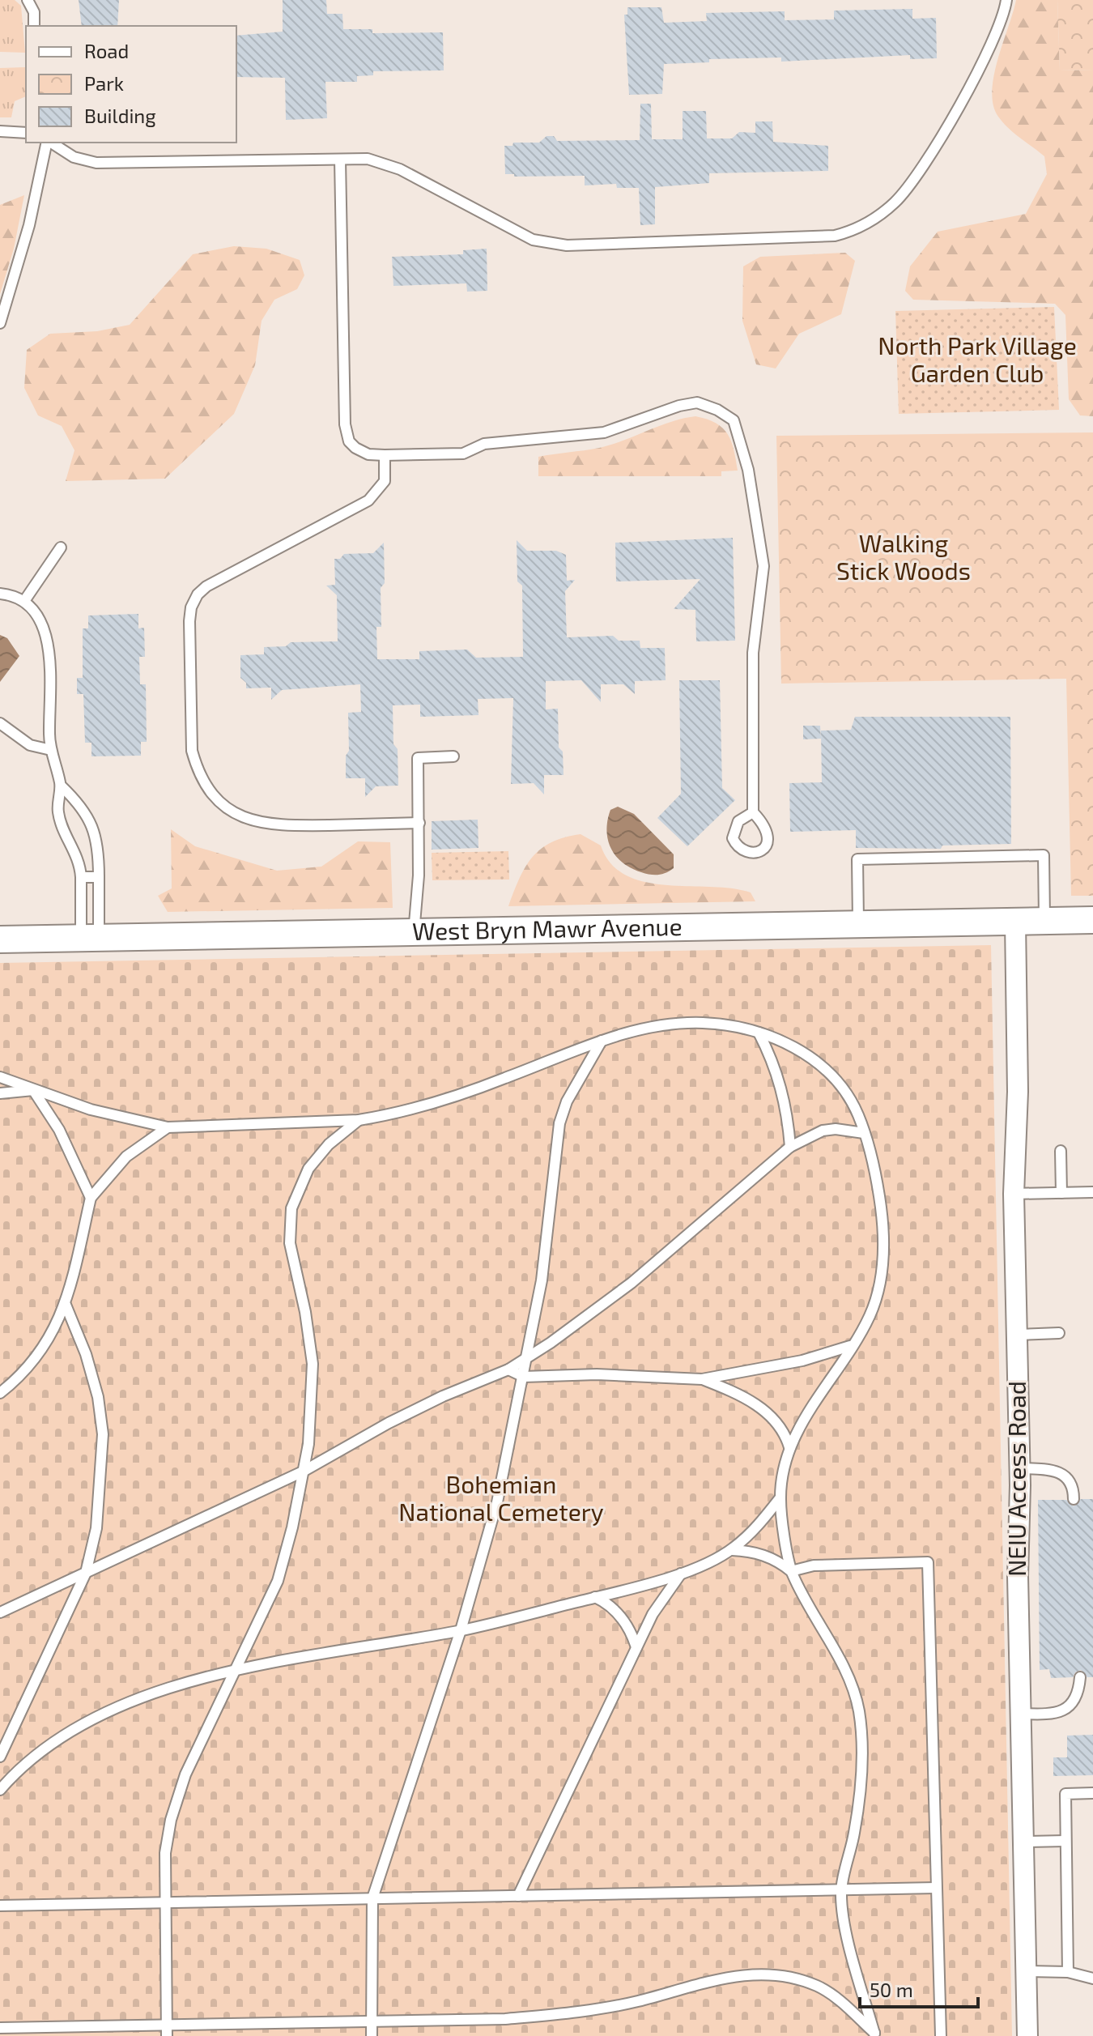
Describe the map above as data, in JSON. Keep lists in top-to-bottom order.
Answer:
{
  "streets": {
    "street": ["West Bryn Mawr Avenue", "NEIU Access Road"]
  },
  "crossings": [
    ["West Bryn Mawr Avenue", "NEIU Access Road"]
  ],
  "parks": ["North Park Village Garden Club", "Walking Stick Woods", "Bohemian National Cemetery"],
  "legend": ["Road", "Park", "Building"],
  "scale_bar": "50 m"
}
